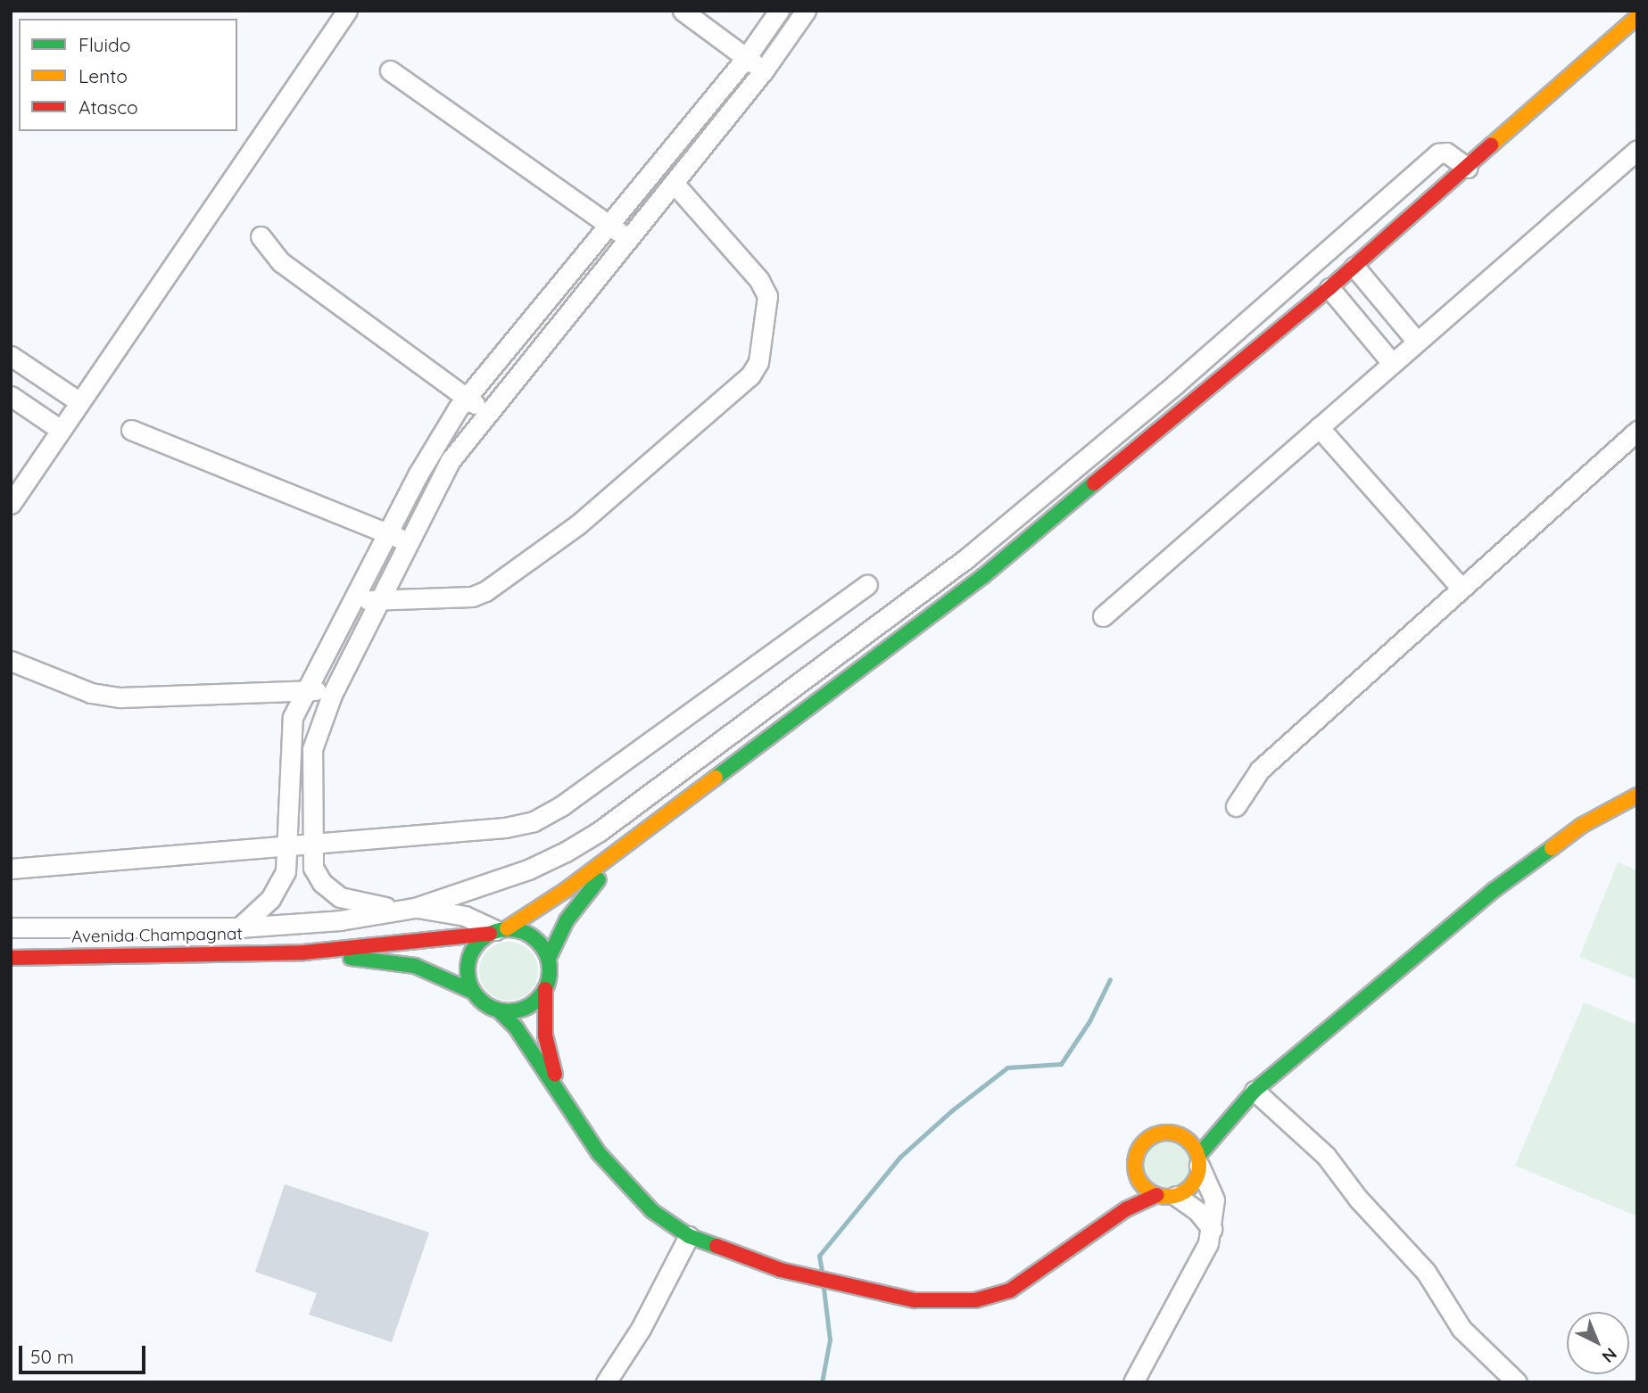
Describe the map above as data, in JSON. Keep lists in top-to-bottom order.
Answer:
{
  "streets": {
    "main road": ["Avenida Champagnat"]
  },
  "legend": ["Fluido", "Lento", "Atasco"],
  "scale_bar": "50 m",
  "north": "bottom right"
}
